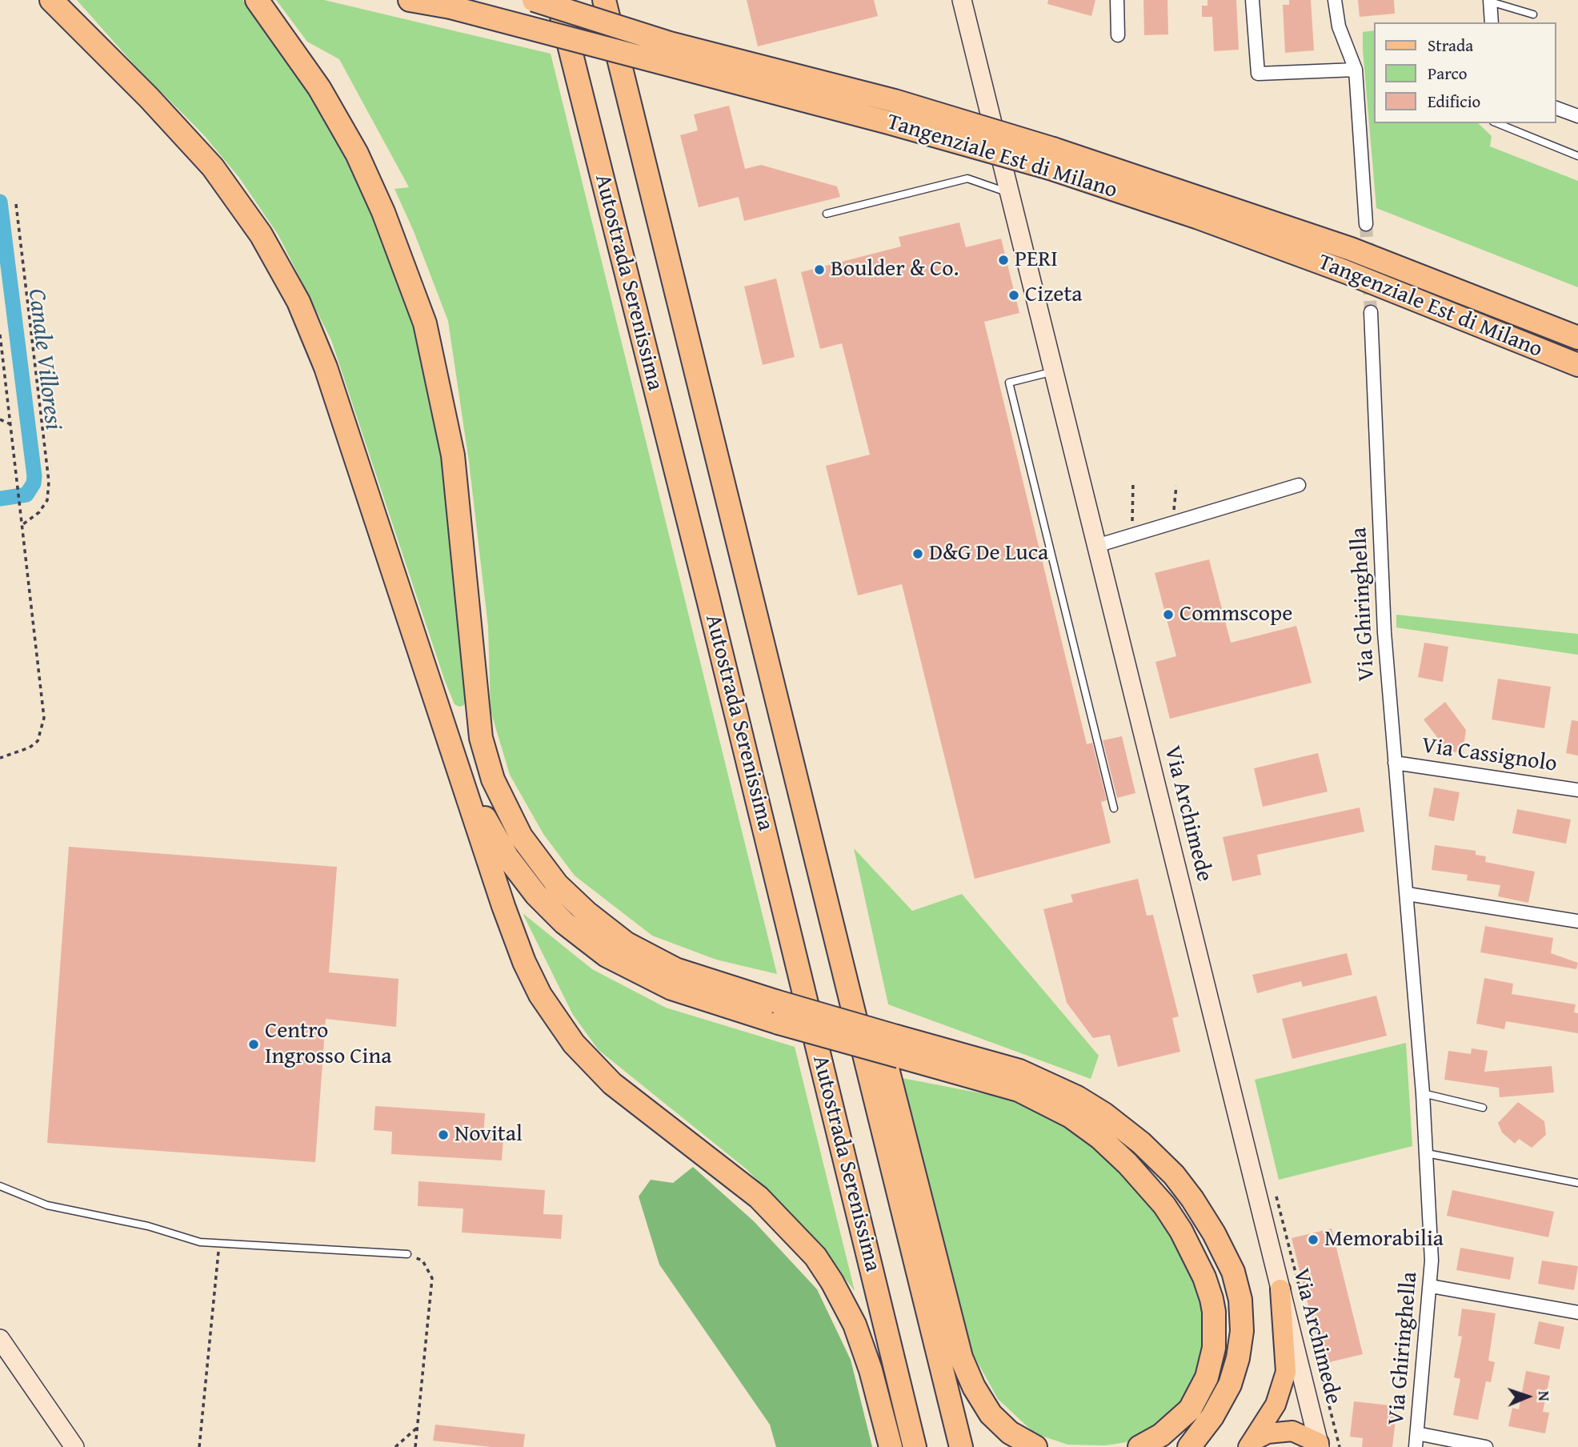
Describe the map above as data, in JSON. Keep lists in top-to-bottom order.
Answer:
{
  "streets": {
    "highway": ["Tangenziale Est di Milano", "Autostrada Serenissima"],
    "street": ["Via Ghiringhella", "Via Cassignolo", "Via Archimede"]
  },
  "crossings": [
    ["Via Ghiringhella", "Via Cassignolo"]
  ],
  "water": ["Canale Villoresi"],
  "places": [
    "PERI",
    "Boulder & Co.",
    "Cizeta",
    "D&G De Luca",
    "Commscope",
    "Centro Ingrosso Cina",
    "Novital",
    "Memorabilia"
  ],
  "legend": ["Strada", "Parco", "Edificio"],
  "north": "right"
}
